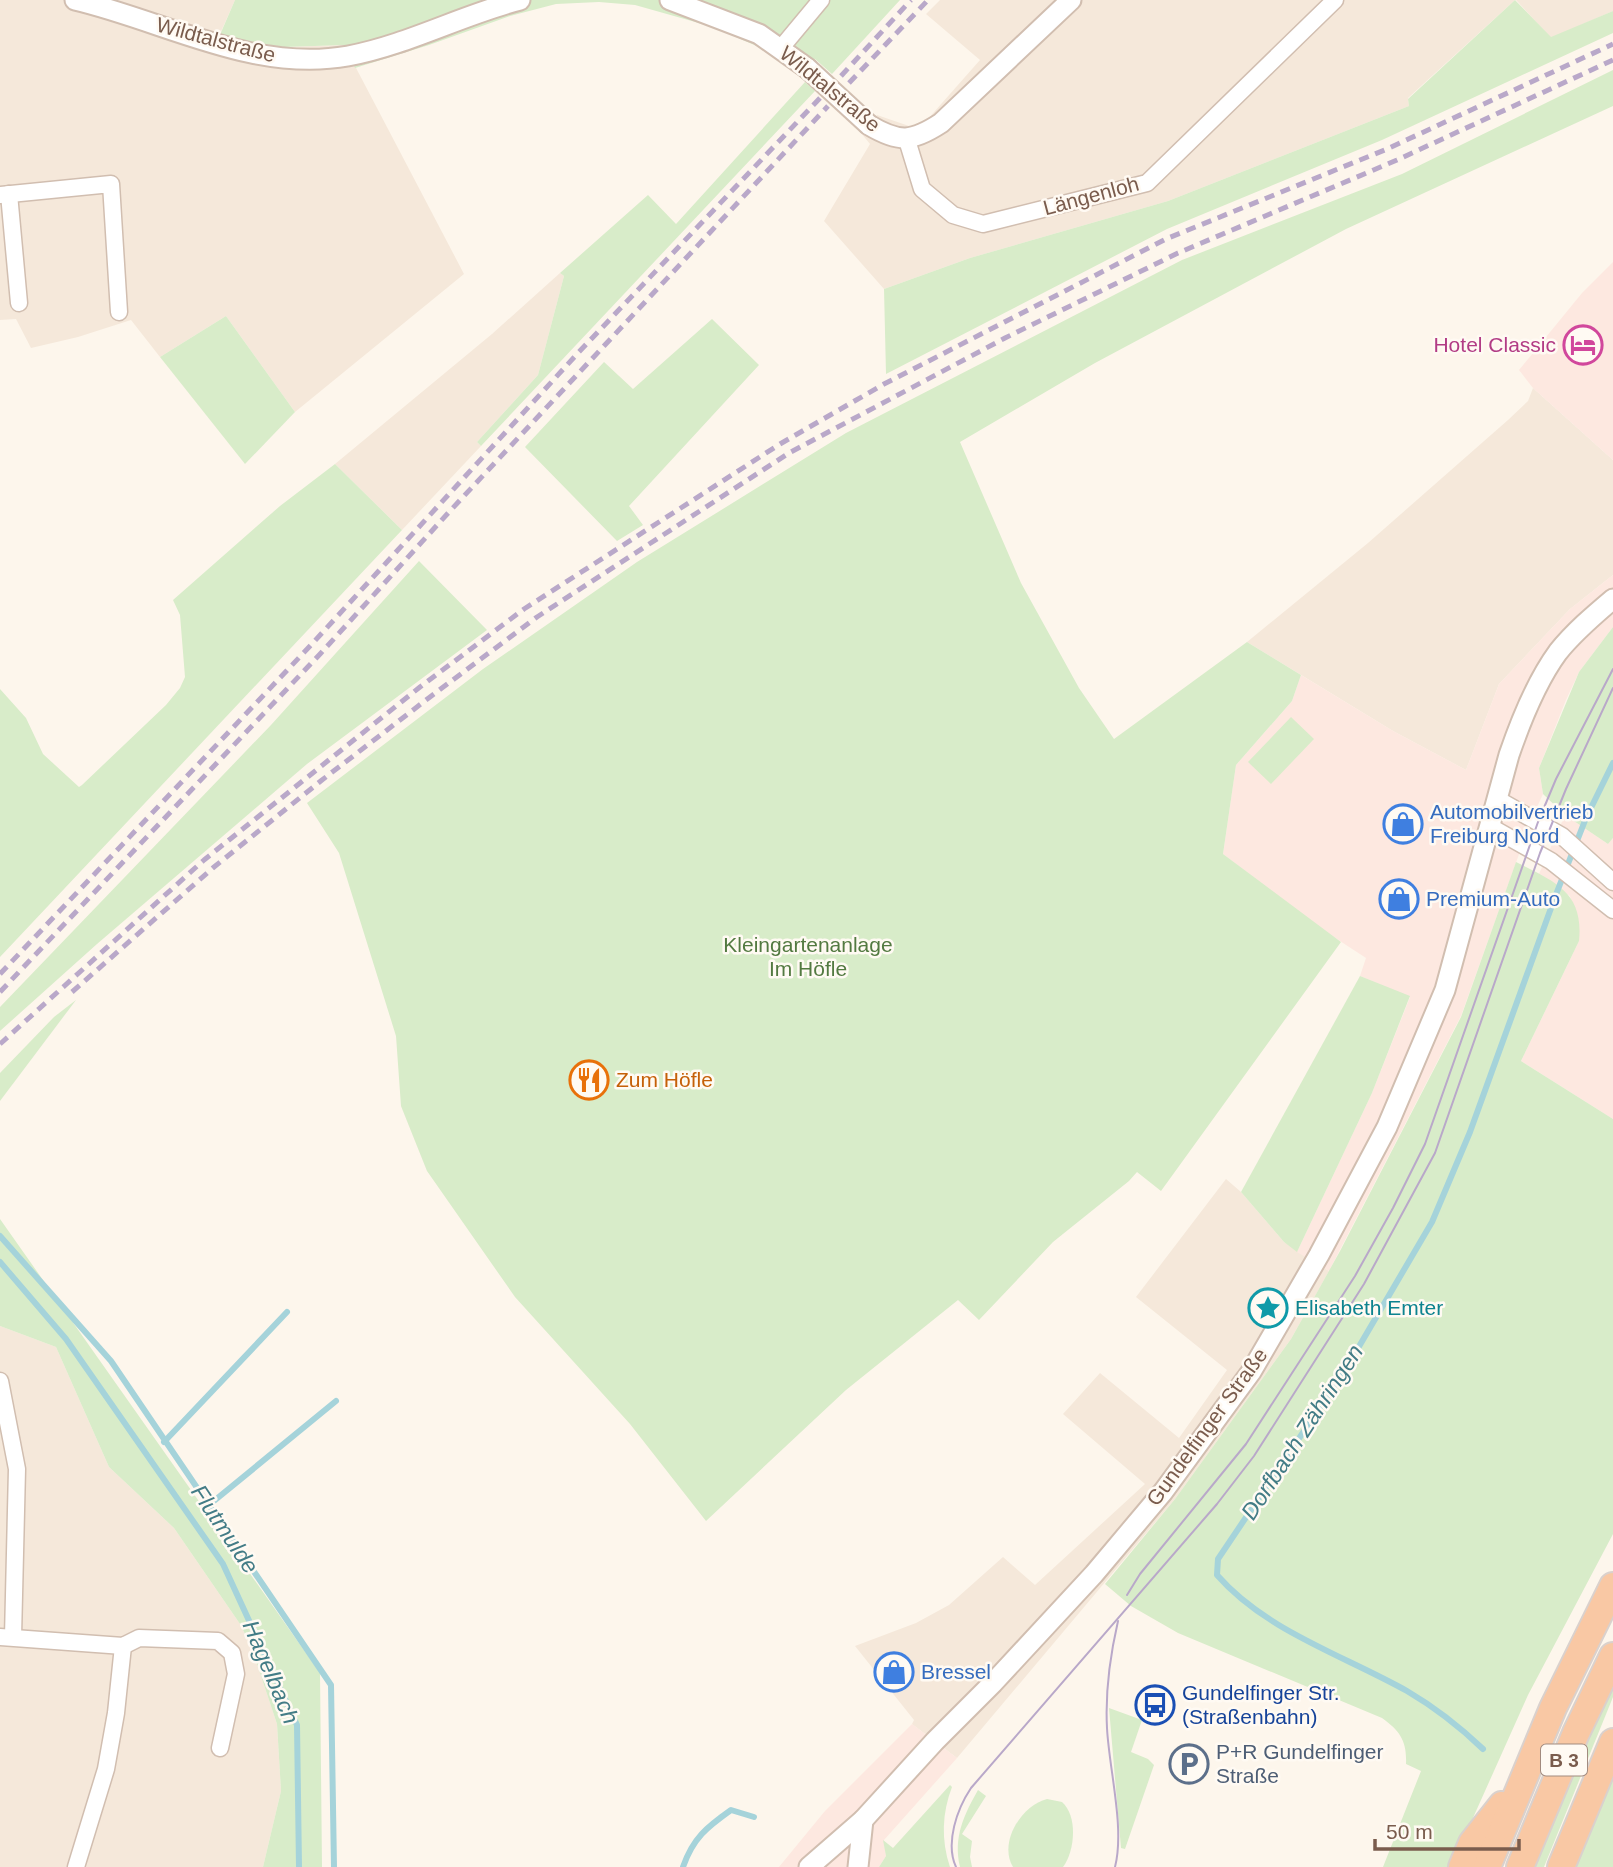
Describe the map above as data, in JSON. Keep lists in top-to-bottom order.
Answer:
{
  "streets": {
    "highway": ["B 3"],
    "street": ["Wildtalstraße", "Längenloh", "Gundelfinger Straße"]
  },
  "crossings": [
    ["Wildtalstraße", "Längenloh"]
  ],
  "water": ["Dorfbach Zähringen", "Flutmulde", "Hagelbach"],
  "parks": ["Kleingartenanlage Im Höfle"],
  "places": {
    "hotel": ["Hotel Classic"],
    "shop": ["Automobilvertrieb Freiburg Nord", "Premium-Auto", "Bressel"],
    "restaurant": ["Zum Höfle"],
    "place": ["Elisabeth Emter"],
    "bus stop": ["Gundelfinger Str. (Straßenbahn)"],
    "parking": ["P+R Gundelfinger Straße"]
  },
  "scale_bar": "50 m"
}
